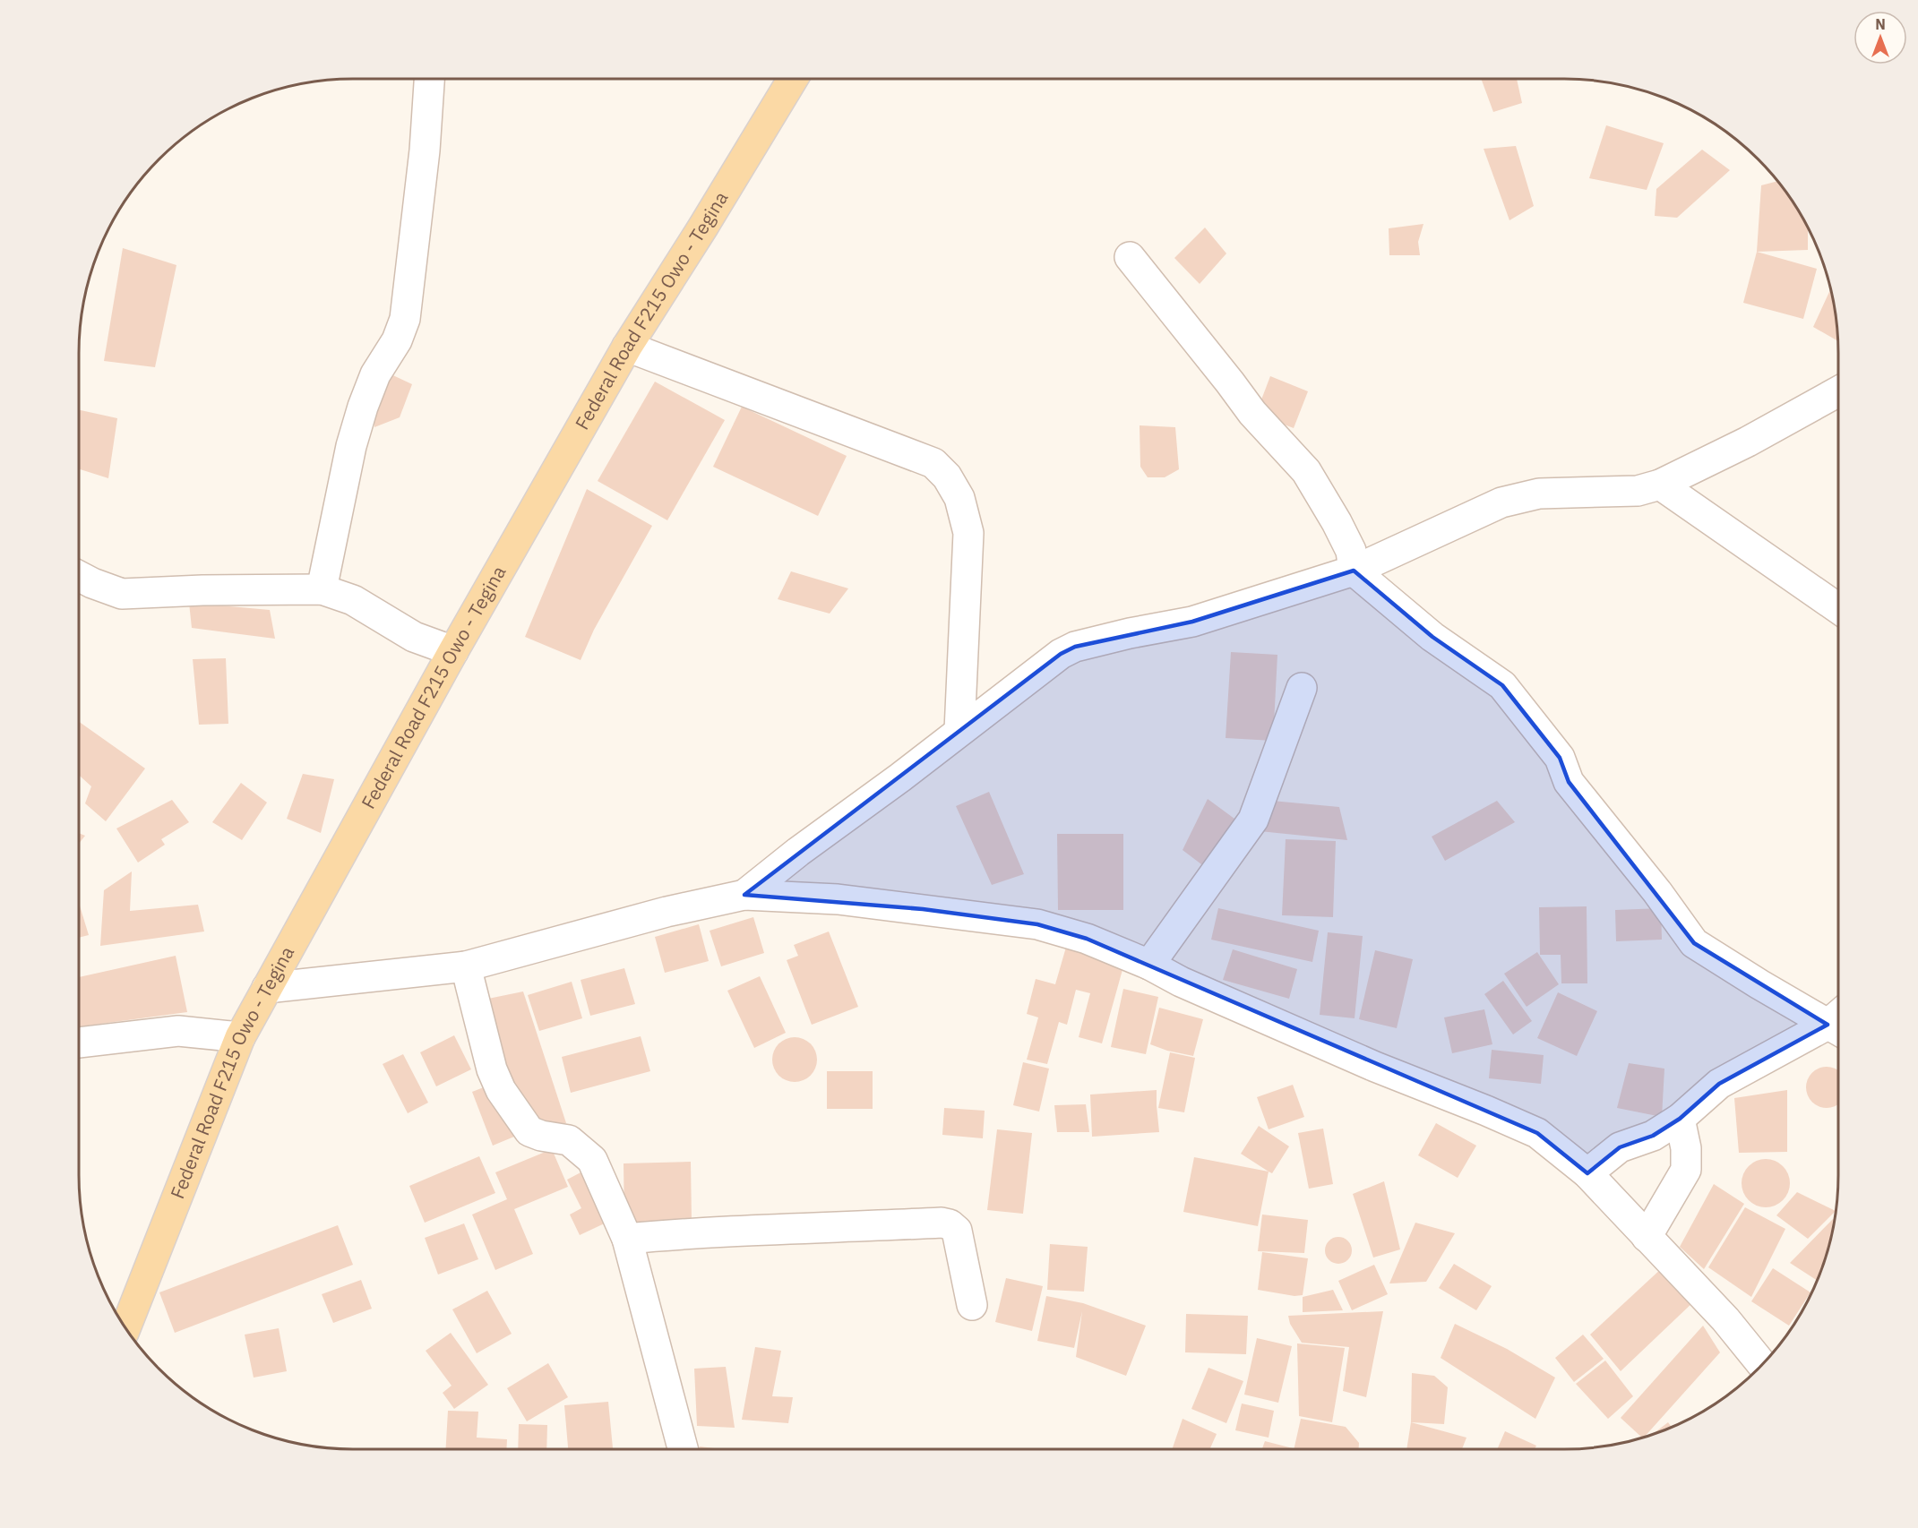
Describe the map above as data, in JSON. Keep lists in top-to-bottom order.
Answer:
{
  "streets": {
    "main road": ["Federal Road F215 Owo - Tegina"]
  },
  "north": "top"
}
